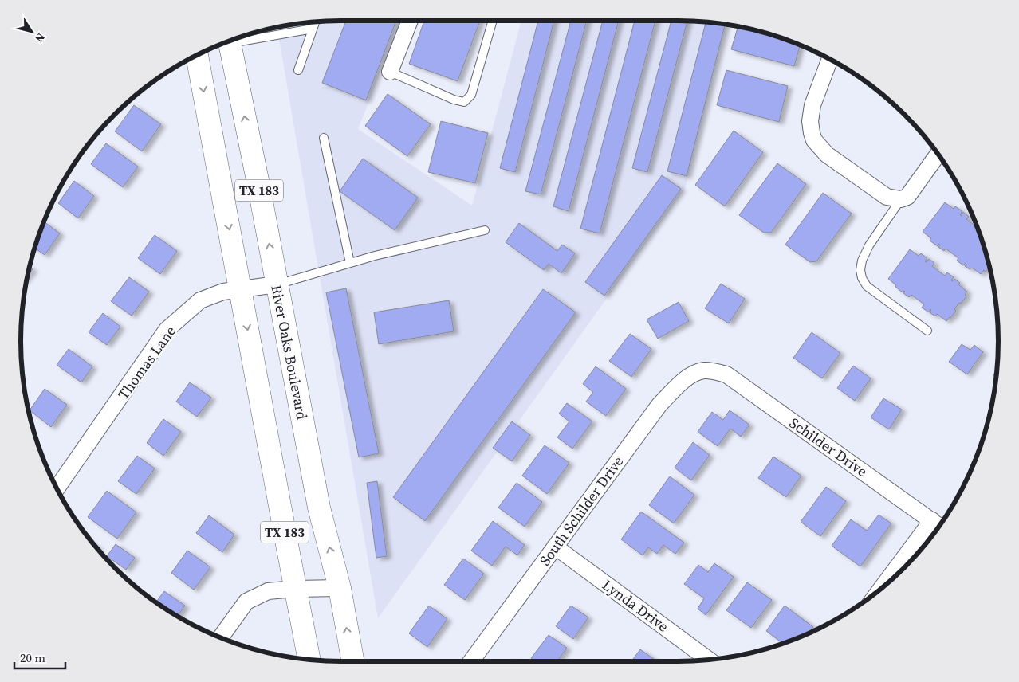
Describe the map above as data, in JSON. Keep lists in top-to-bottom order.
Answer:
{
  "streets": {
    "main road": ["TX 183", "River Oaks Boulevard"],
    "street": [
      "Thomas Lane",
      "Schilder Drive",
      "South Schilder Drive",
      "Lynda Drive"
    ]
  },
  "crossings": [
    ["TX 183", "Thomas Lane"],
    ["River Oaks Boulevard", "Thomas Lane"],
    ["Schilder Drive", "South Schilder Drive"],
    ["South Schilder Drive", "Lynda Drive"]
  ],
  "scale_bar": "20 m",
  "north": "bottom right"
}
